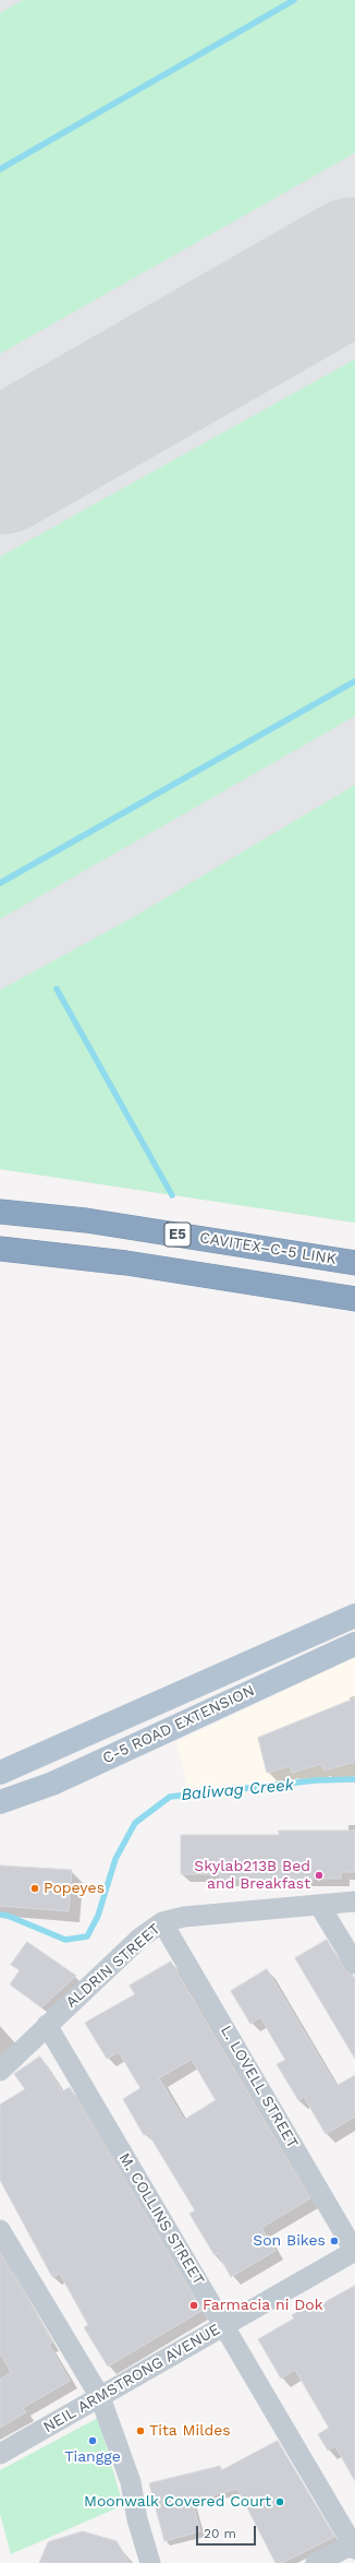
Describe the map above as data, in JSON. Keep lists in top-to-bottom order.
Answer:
{
  "streets": {
    "highway": ["E5", "CAVITEX–C-5 LINK"],
    "main road": ["C-5 ROAD EXTENSION"],
    "street": [
      "ALDRIN STREET",
      "L. LOVELL STREET",
      "M. COLLINS STREET",
      "NEIL ARMSTRONG AVENUE"
    ]
  },
  "crossings": [
    ["ALDRIN STREET", "L. LOVELL STREET"],
    ["ALDRIN STREET", "M. COLLINS STREET"],
    ["L. LOVELL STREET", "NEIL ARMSTRONG AVENUE"],
    ["M. COLLINS STREET", "NEIL ARMSTRONG AVENUE"]
  ],
  "water": ["Baliwag Creek"],
  "places": [
    "Skylab213B Bed and Breakfast",
    "Popeyes",
    "Son Bikes",
    "Farmacia ni Dok",
    "Tita Mildes",
    "Tiangge",
    "Moonwalk Covered Court"
  ],
  "scale_bar": "20 m"
}
